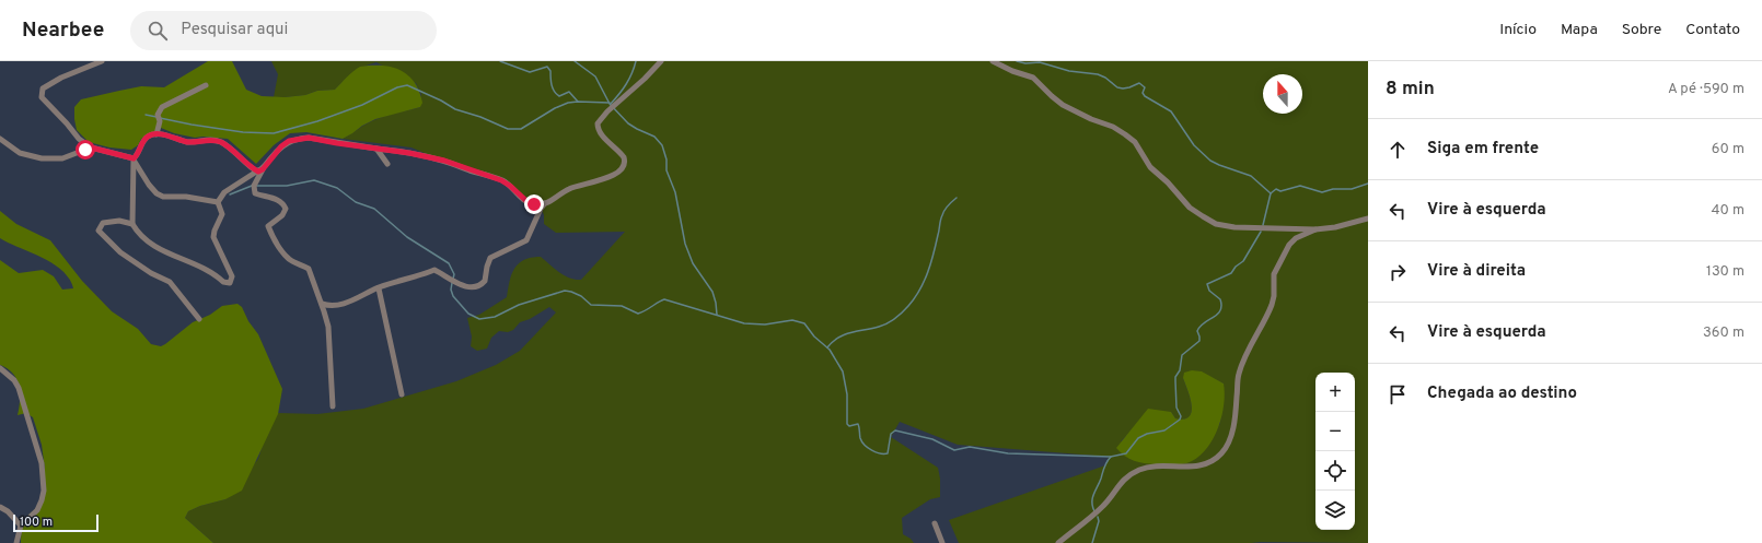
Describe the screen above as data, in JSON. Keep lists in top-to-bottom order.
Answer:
{
  "scale_bar": "100 m",
  "north": "top",
  "page": {
    "header": "Nearbee",
    "search": "Pesquisar aqui",
    "nav": [
      "Início",
      "Mapa",
      "Sobre",
      "Contato"
    ],
    "heading": ["8 min", "A pé · 590 m"],
    "list": [
      ["Siga em frente", "60 m"],
      ["Vire à esquerda", "40 m"],
      ["Vire à direita", "130 m"],
      ["Vire à esquerda", "360 m"],
      "Chegada ao destino"
    ],
    "map_buttons": ["+", "−"],
    "scale": "100 m"
  }
}
